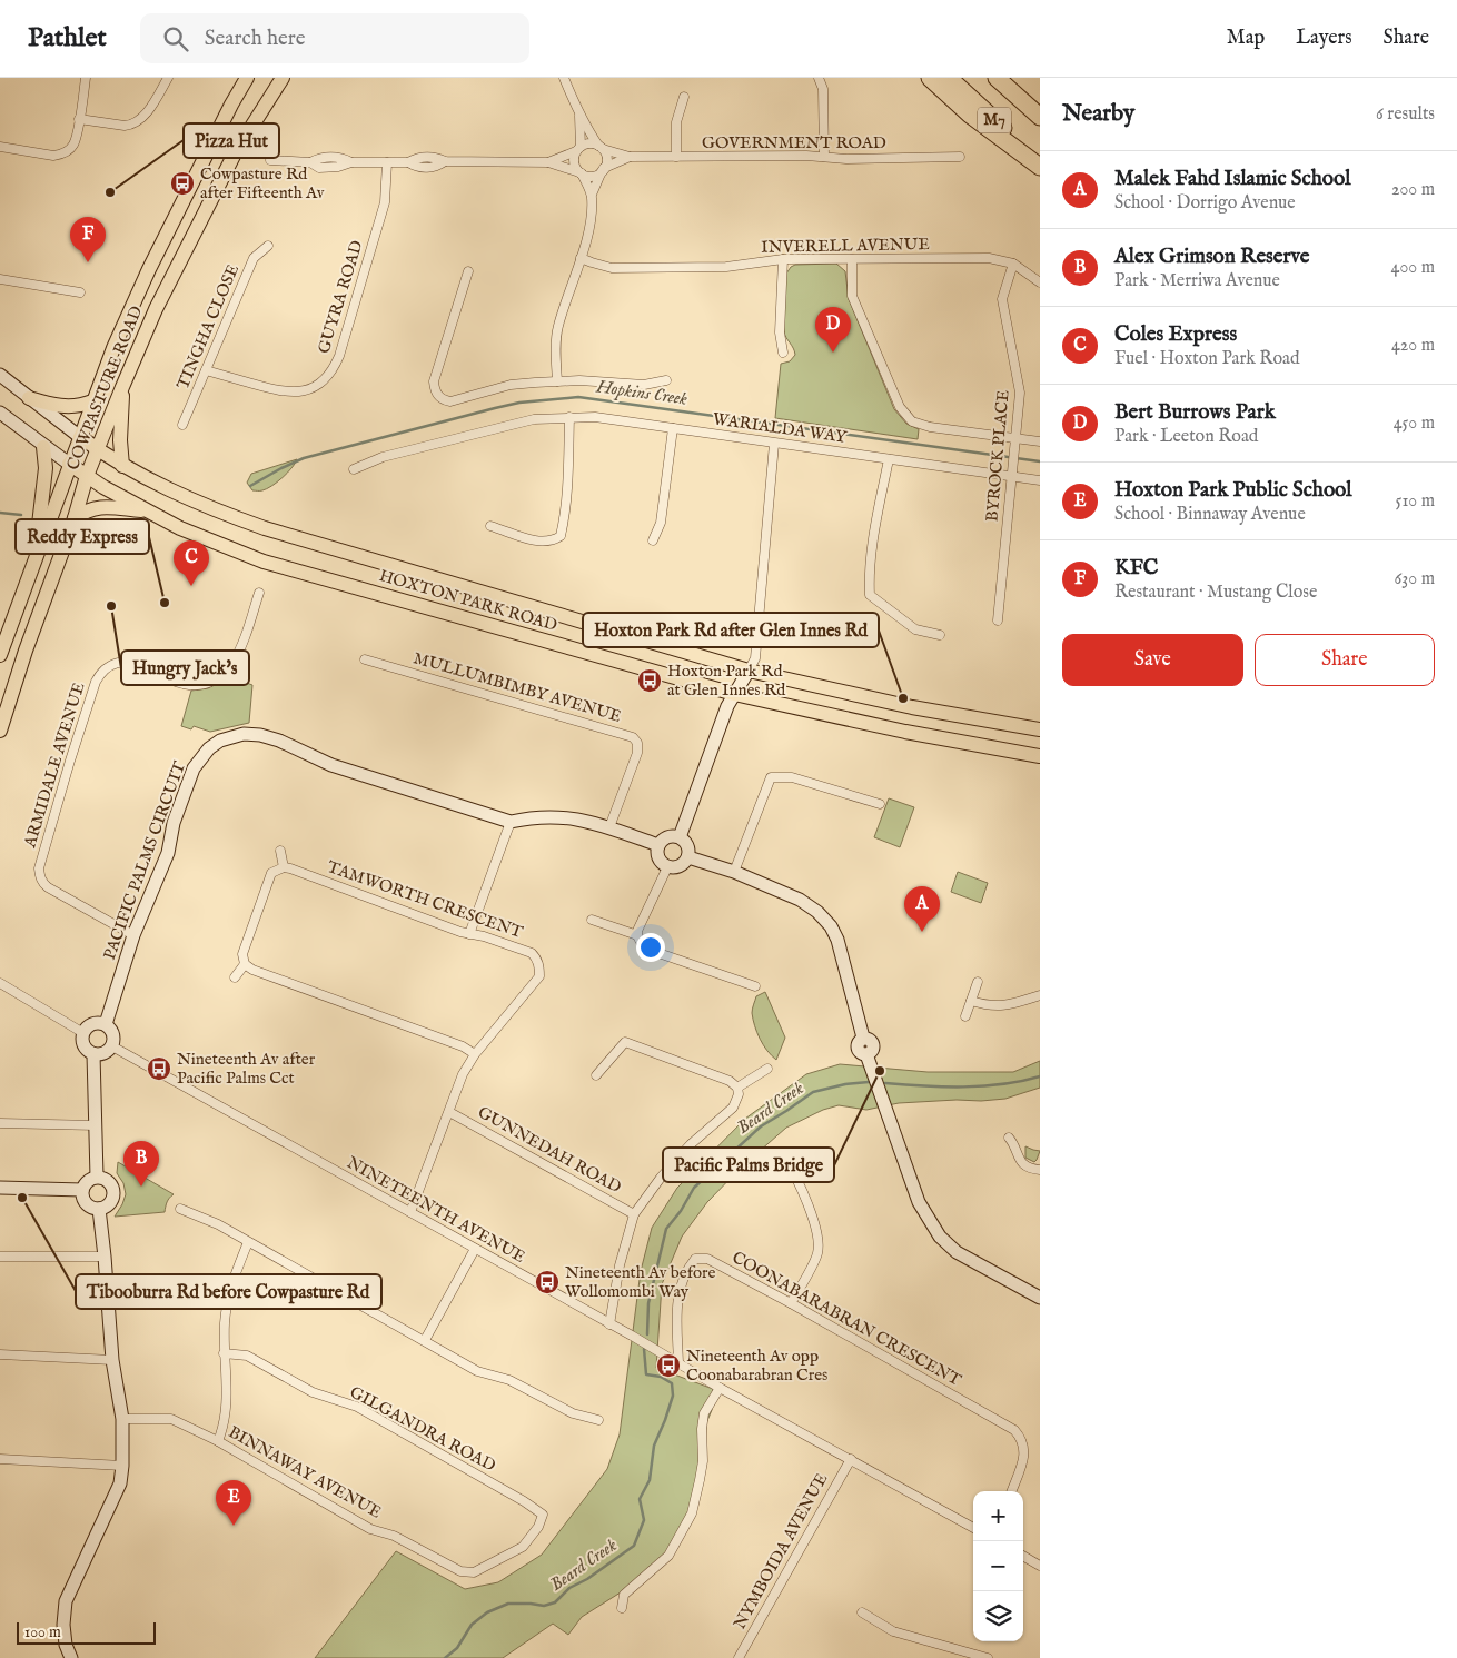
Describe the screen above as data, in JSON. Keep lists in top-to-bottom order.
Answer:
{
  "streets": {
    "highway": ["M7"],
    "main road": ["COWPASTURE ROAD", "HOXTON PARK ROAD"],
    "street": [
      "GOVERNMENT ROAD",
      "INVERELL AVENUE",
      "GUYRA ROAD",
      "TINGHA CLOSE",
      "WARIALDA WAY",
      "BYROCK PLACE",
      "MULLUMBIMBY AVENUE",
      "ARMIDALE AVENUE",
      "PACIFIC PALMS CIRCUIT",
      "TAMWORTH CRESCENT",
      "GUNNEDAH ROAD",
      "NINETEENTH AVENUE",
      "COONABARABRAN CRESCENT",
      "GILGANDRA ROAD",
      "BINNAWAY AVENUE",
      "NYMBOIDA AVENUE"
    ]
  },
  "crossings": [
    ["INVERELL AVENUE", "BYROCK PLACE"],
    ["GUYRA ROAD", "TINGHA CLOSE"],
    ["COWPASTURE ROAD", "HOXTON PARK ROAD"],
    ["WARIALDA WAY", "BYROCK PLACE"],
    ["MULLUMBIMBY AVENUE", "PACIFIC PALMS CIRCUIT"],
    ["ARMIDALE AVENUE", "PACIFIC PALMS CIRCUIT"],
    ["PACIFIC PALMS CIRCUIT", "NINETEENTH AVENUE"],
    ["TAMWORTH CRESCENT", "GUNNEDAH ROAD"],
    ["TAMWORTH CRESCENT", "NINETEENTH AVENUE"],
    ["NINETEENTH AVENUE", "COONABARABRAN CRESCENT"],
    ["NINETEENTH AVENUE", "NYMBOIDA AVENUE"],
    ["GILGANDRA ROAD", "BINNAWAY AVENUE"]
  ],
  "water": ["Hopkins Creek", "Beard Creek"],
  "places": {
    "bus stop": [
      "Cowpasture Rd after Fifteenth Av",
      "Hoxton Park Rd at Glen Innes Rd",
      "Nineteenth Av after Pacific Palms Cct",
      "Nineteenth Av before Wollomombi Way",
      "Nineteenth Av opp Coonabarabran Cres"
    ],
    "other": [
      "Pizza Hut",
      "Reddy Express",
      "Hungry Jack's",
      "Hoxton Park Rd after Glen Innes Rd",
      "Pacific Palms Bridge",
      "Tibooburra Rd before Cowpasture Rd"
    ]
  },
  "scale_bar": "100 m",
  "page": {
    "header": "Pathlet",
    "search": "Search here",
    "nav": ["Map", "Layers", "Share"],
    "heading": ["Nearby", "6 results"],
    "list": [
      {
        "mark": "A",
        "name": "Malek Fahd Islamic School",
        "note": "School · Dorrigo Avenue",
        "value": "200 m"
      },
      {
        "mark": "B",
        "name": "Alex Grimson Reserve",
        "note": "Park · Merriwa Avenue",
        "value": "400 m"
      },
      {
        "mark": "C",
        "name": "Coles Express",
        "note": "Fuel · Hoxton Park Road",
        "value": "420 m"
      },
      {
        "mark": "D",
        "name": "Bert Burrows Park",
        "note": "Park · Leeton Road",
        "value": "450 m"
      },
      {
        "mark": "E",
        "name": "Hoxton Park Public School",
        "note": "School · Binnaway Avenue",
        "value": "510 m"
      },
      {
        "mark": "F",
        "name": "KFC",
        "note": "Restaurant · Mustang Close",
        "value": "630 m"
      }
    ],
    "pins": [
      "F",
      "D",
      "C",
      "A",
      "B",
      "E"
    ],
    "buttons": ["Save", "Share"],
    "map_buttons": ["+", "−"],
    "scale": "100 m"
  }
}
